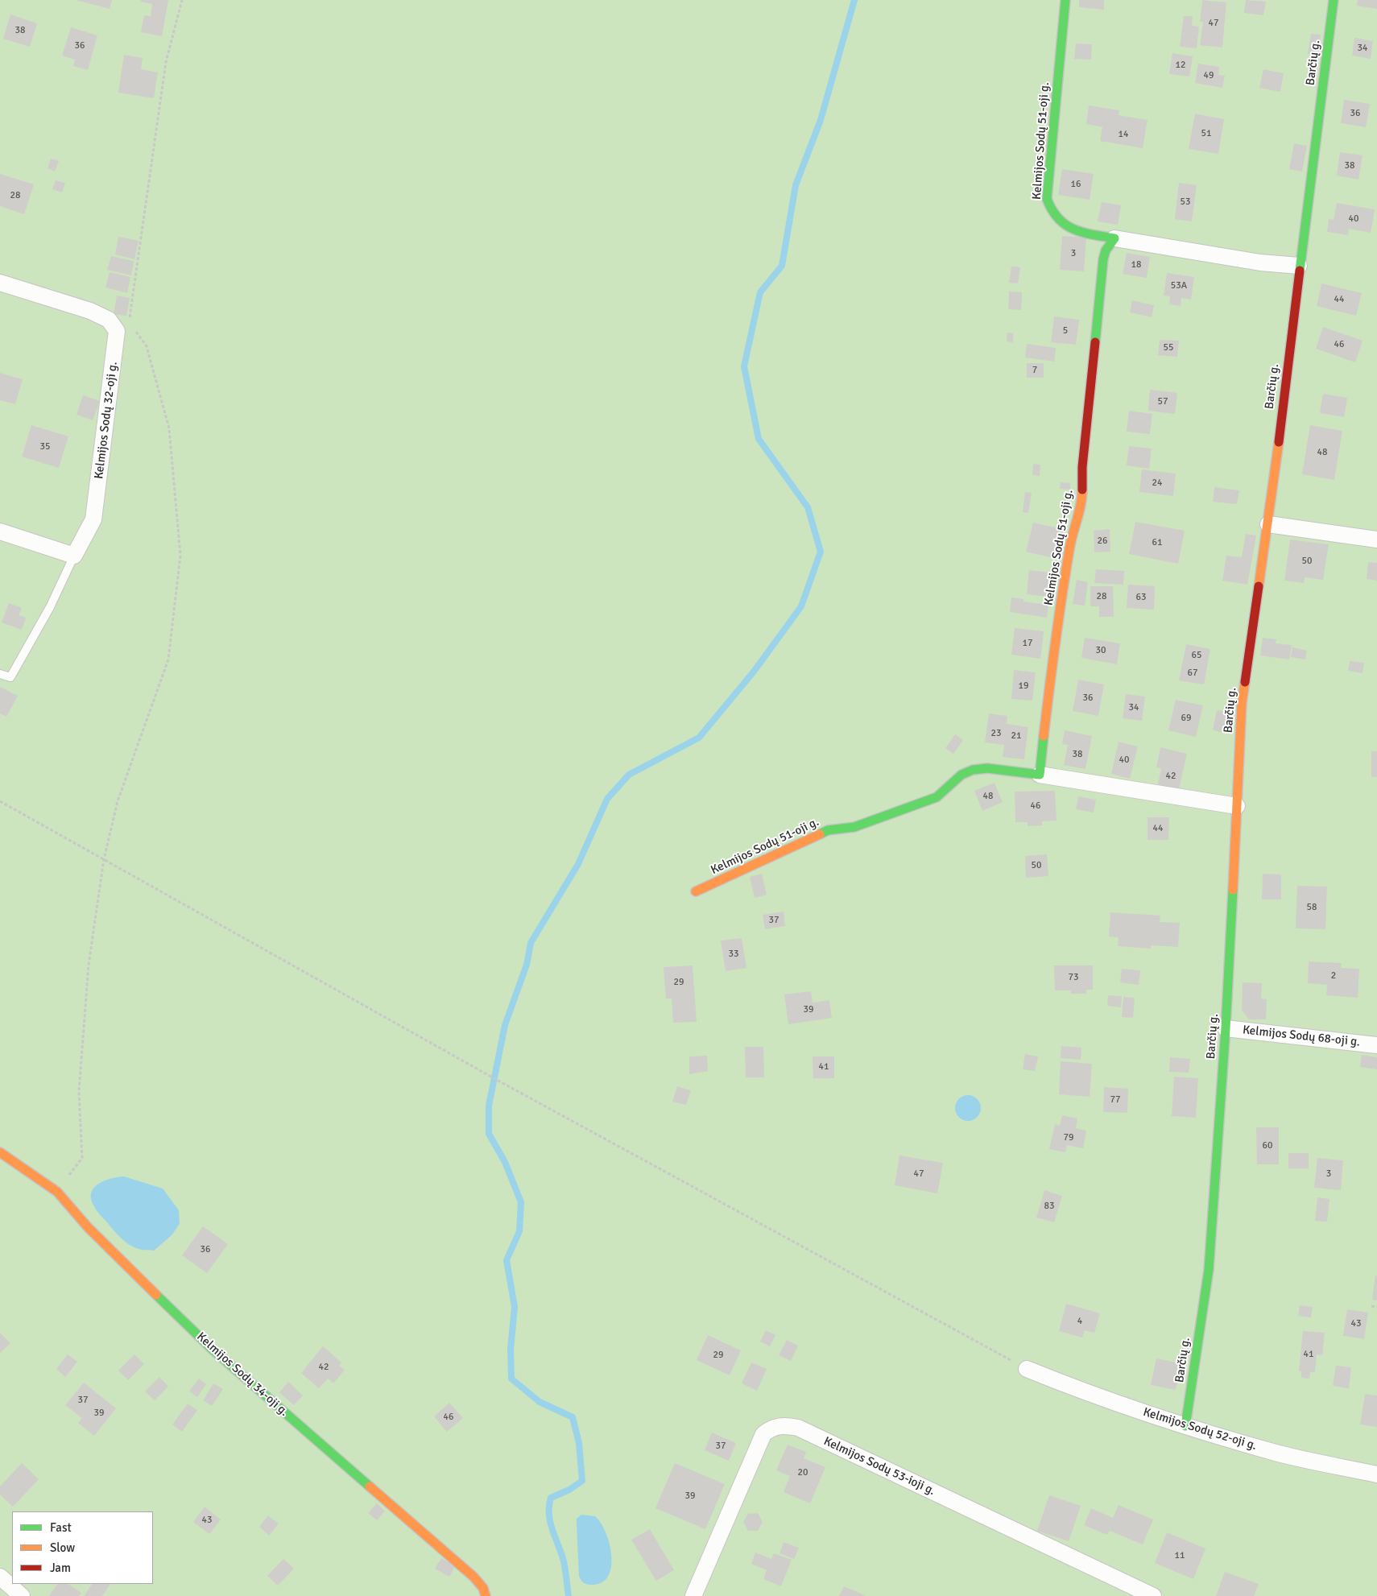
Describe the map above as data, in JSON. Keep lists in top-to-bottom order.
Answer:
{
  "streets": {
    "street": [
      "Barčių g.",
      "Kelmijos Sodų 51-oji g.",
      "Kelmijos Sodų 32-oji g.",
      "Kelmijos Sodų 68-oji g.",
      "Kelmijos Sodų 34-oji g.",
      "Kelmijos Sodų 52-oji g.",
      "Kelmijos Sodų 53-ioji g."
    ]
  },
  "crossings": [
    ["Barčių g.", "Kelmijos Sodų 68-oji g."],
    ["Barčių g.", "Kelmijos Sodų 52-oji g."]
  ],
  "house_numbers": [
    "47",
    "38",
    "36",
    "34",
    "12",
    "49",
    "36",
    "51",
    "14",
    "38",
    "16",
    "28",
    "53",
    "40",
    "3",
    "18",
    "53A",
    "44",
    "5",
    "46",
    "55",
    "7",
    "57",
    "35",
    "48",
    "24",
    "26",
    "61",
    "50",
    "28",
    "63",
    "17",
    "30",
    "65",
    "67",
    "19",
    "36",
    "34",
    "69",
    "23",
    "21",
    "38",
    "40",
    "42",
    "48",
    "46",
    "44",
    "50",
    "58",
    "37",
    "33",
    "2",
    "73",
    "29",
    "39",
    "41",
    "77",
    "79",
    "60",
    "47",
    "3",
    "83",
    "36",
    "4",
    "43",
    "41",
    "29",
    "42",
    "37",
    "39",
    "46",
    "37",
    "20",
    "39",
    "43",
    "11"
  ],
  "legend": ["Fast", "Slow", "Jam"]
}
